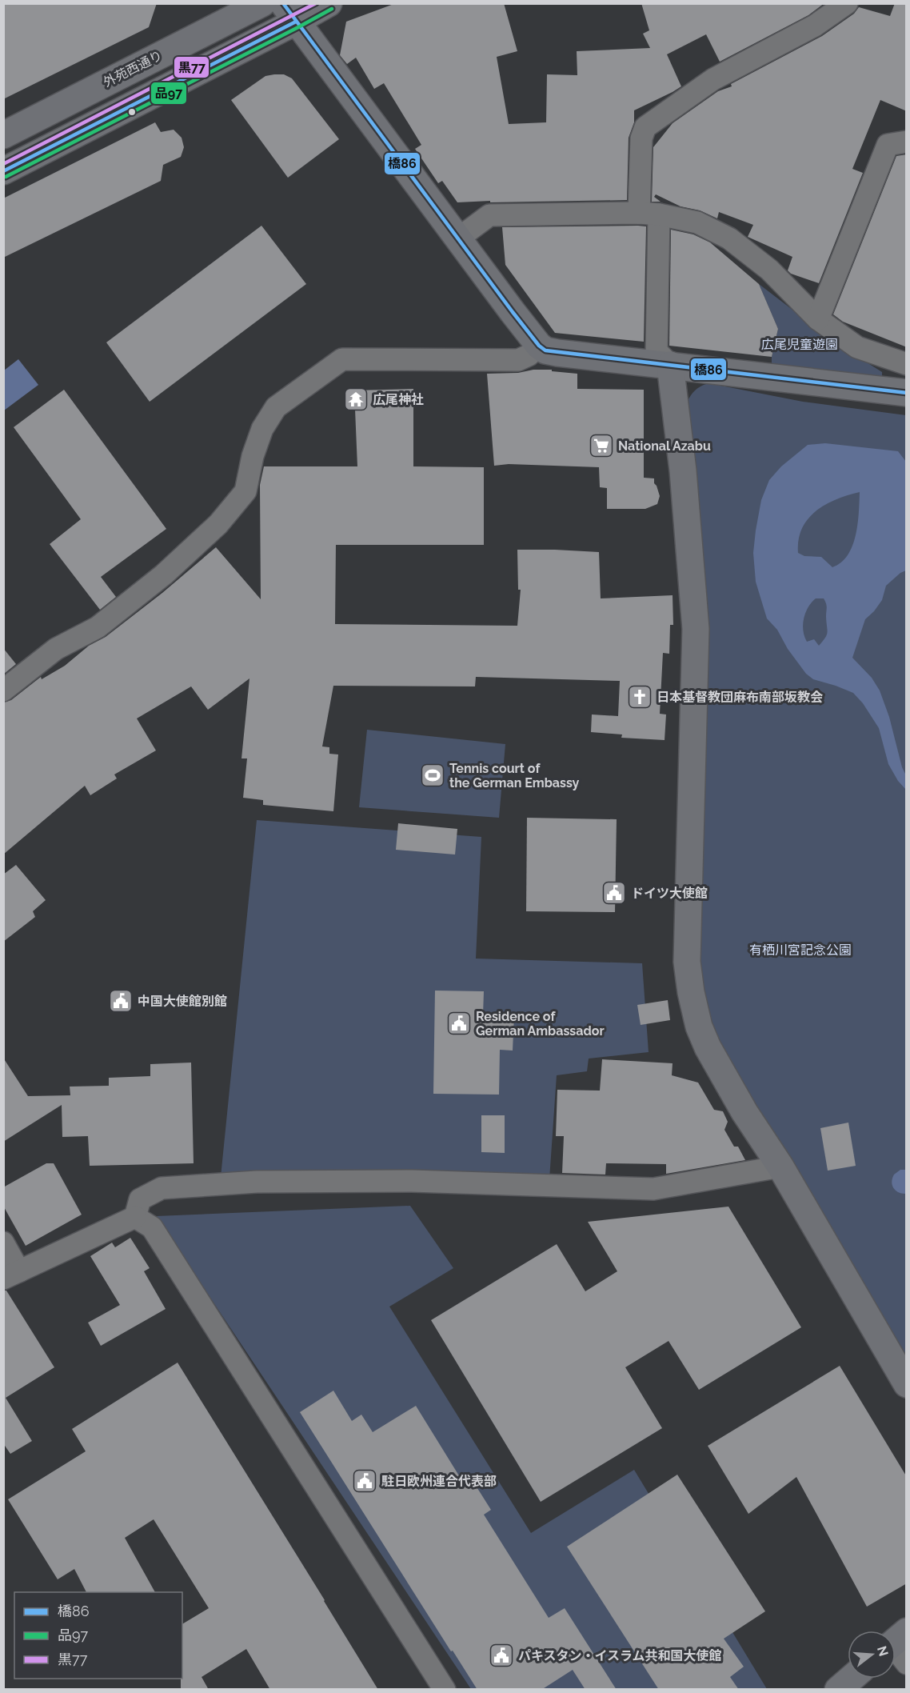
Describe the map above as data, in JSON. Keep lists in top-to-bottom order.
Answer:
{
  "streets": {
    "street": ["外苑西通り"]
  },
  "parks": ["広尾児童遊園", "有栖川宮記念公園"],
  "places": {
    "temple": ["広尾神社"],
    "supermarket": ["National Azabu"],
    "church": ["日本基督教団麻布南部坂教会"],
    "sports": ["Tennis court of the German Embassy"],
    "public building": [
      "ドイツ大使館",
      "中国大使館別館",
      "Residence of German Ambassador",
      "駐日欧州連合代表部",
      "パキスタン・イスラム共和国大使館"
    ]
  },
  "lines": ["transit line 橋86", "transit line 黒77", "transit line 品97"],
  "legend": ["橋86", "品97", "黒77"],
  "north": "right"
}
